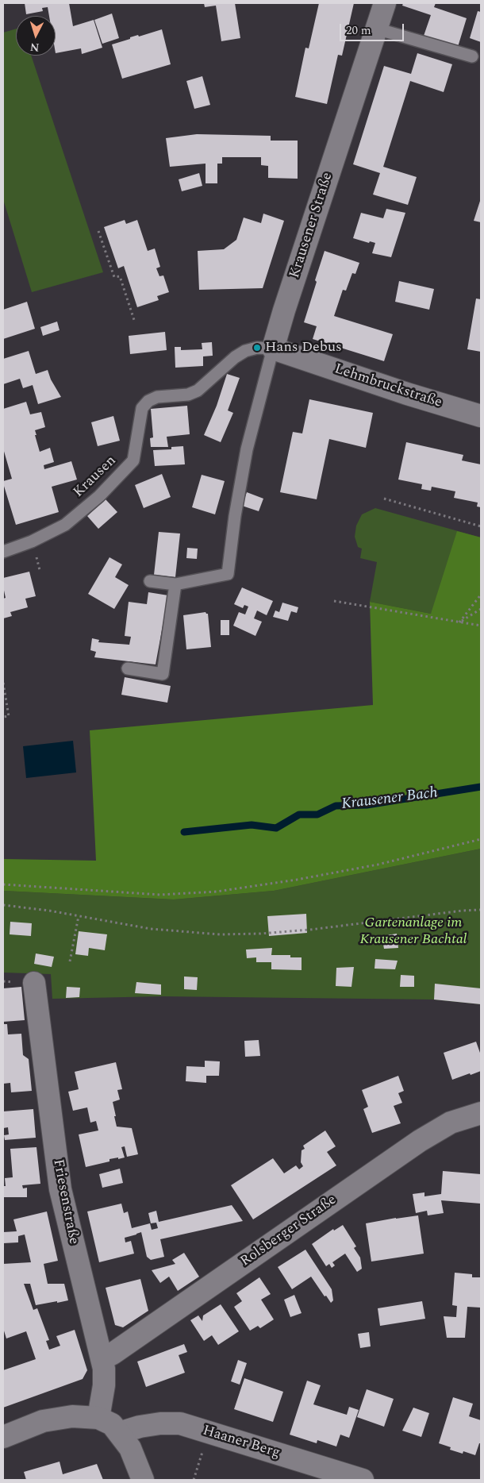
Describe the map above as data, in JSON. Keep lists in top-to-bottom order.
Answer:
{
  "streets": {
    "street": [
      "Krausener Straße",
      "Lehmbruckstraße",
      "Friesenstraße",
      "Rolsberger Straße",
      "Haaner Berg"
    ],
    "lane": ["Krausen"]
  },
  "crossings": [
    ["Krausener Straße", "Lehmbruckstraße"],
    ["Krausener Straße", "Krausen"],
    ["Lehmbruckstraße", "Krausen"],
    ["Friesenstraße", "Rolsberger Straße"]
  ],
  "water": ["Krausener Bach"],
  "parks": ["Gartenanlage im Krausener Bachtal"],
  "places": ["Hans Debus"],
  "scale_bar": "20 m",
  "north": "bottom"
}
